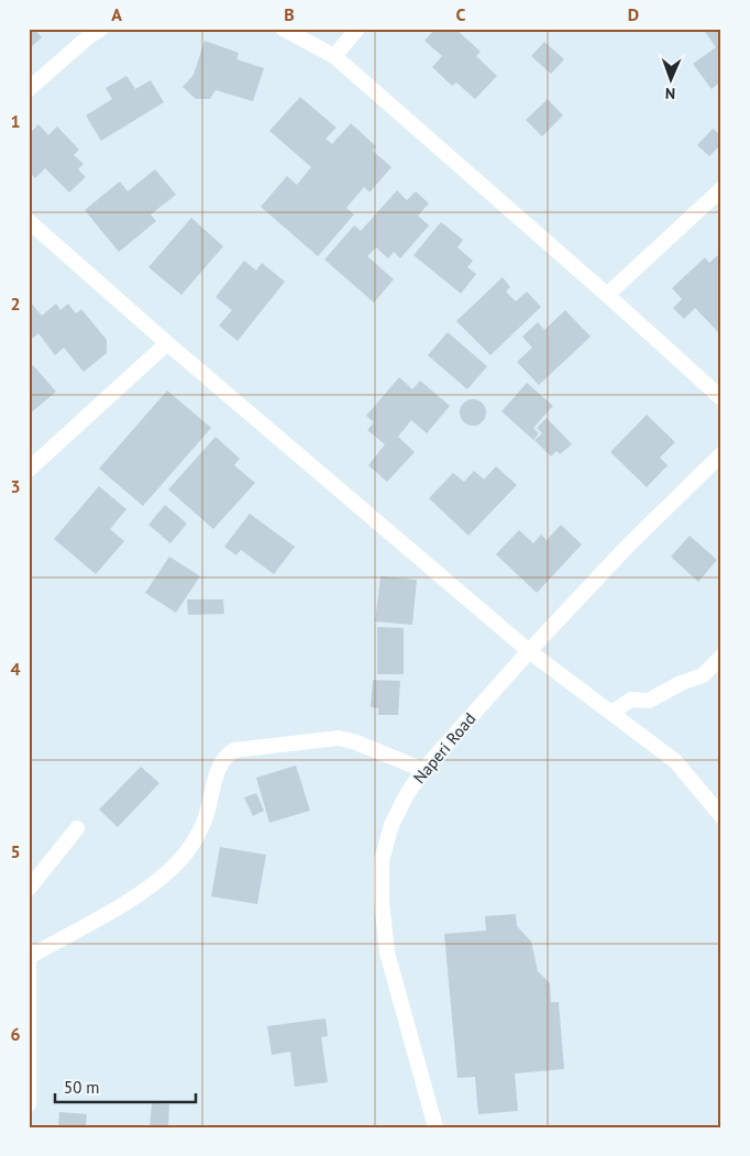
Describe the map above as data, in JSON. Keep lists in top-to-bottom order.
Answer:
{
  "streets": {
    "street": ["Naperi Road"]
  },
  "scale_bar": "50 m",
  "north": "bottom",
  "grid": {
    "columns": [
      "A",
      "B",
      "C",
      "D"
    ],
    "rows": [
      "1",
      "2",
      "3",
      "4",
      "5",
      "6"
    ]
  }
}
